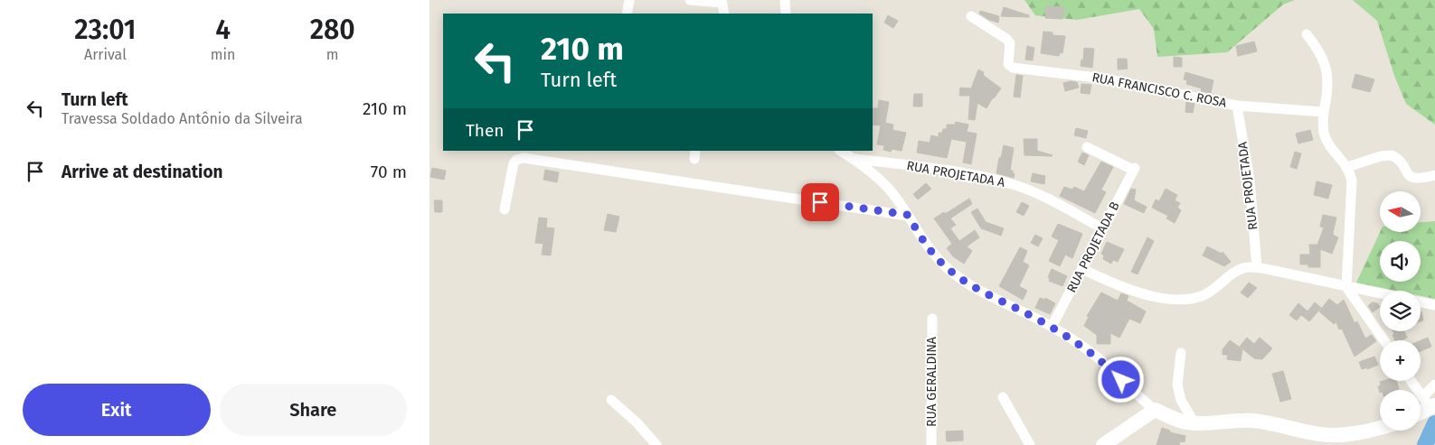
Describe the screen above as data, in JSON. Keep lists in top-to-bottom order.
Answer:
{
  "streets": {
    "street": [
      "RUA FRANCISCO C. ROSA",
      "RUA PROJETADA A",
      "RUA PROJETADA",
      "RUA PROJETADA B",
      "RUA GERALDINA"
    ]
  },
  "crossings": [
    ["RUA FRANCISCO C. ROSA", "RUA PROJETADA"],
    ["RUA PROJETADA A", "RUA PROJETADA B"]
  ],
  "north": "left",
  "page": {
    "eta": [
      "23:01",
      "Arrival",
      "4",
      "min",
      "280",
      "m"
    ],
    "turn": ["210 m", "Turn left"],
    "list": [
      {
        "name": "Turn left",
        "note": "Travessa Soldado Antônio da Silveira",
        "value": "210 m"
      },
      {
        "name": "Arrive at destination",
        "value": "70 m"
      }
    ],
    "then": "Then",
    "map_buttons": ["+", "−"],
    "buttons": ["Exit", "Share"]
  }
}
